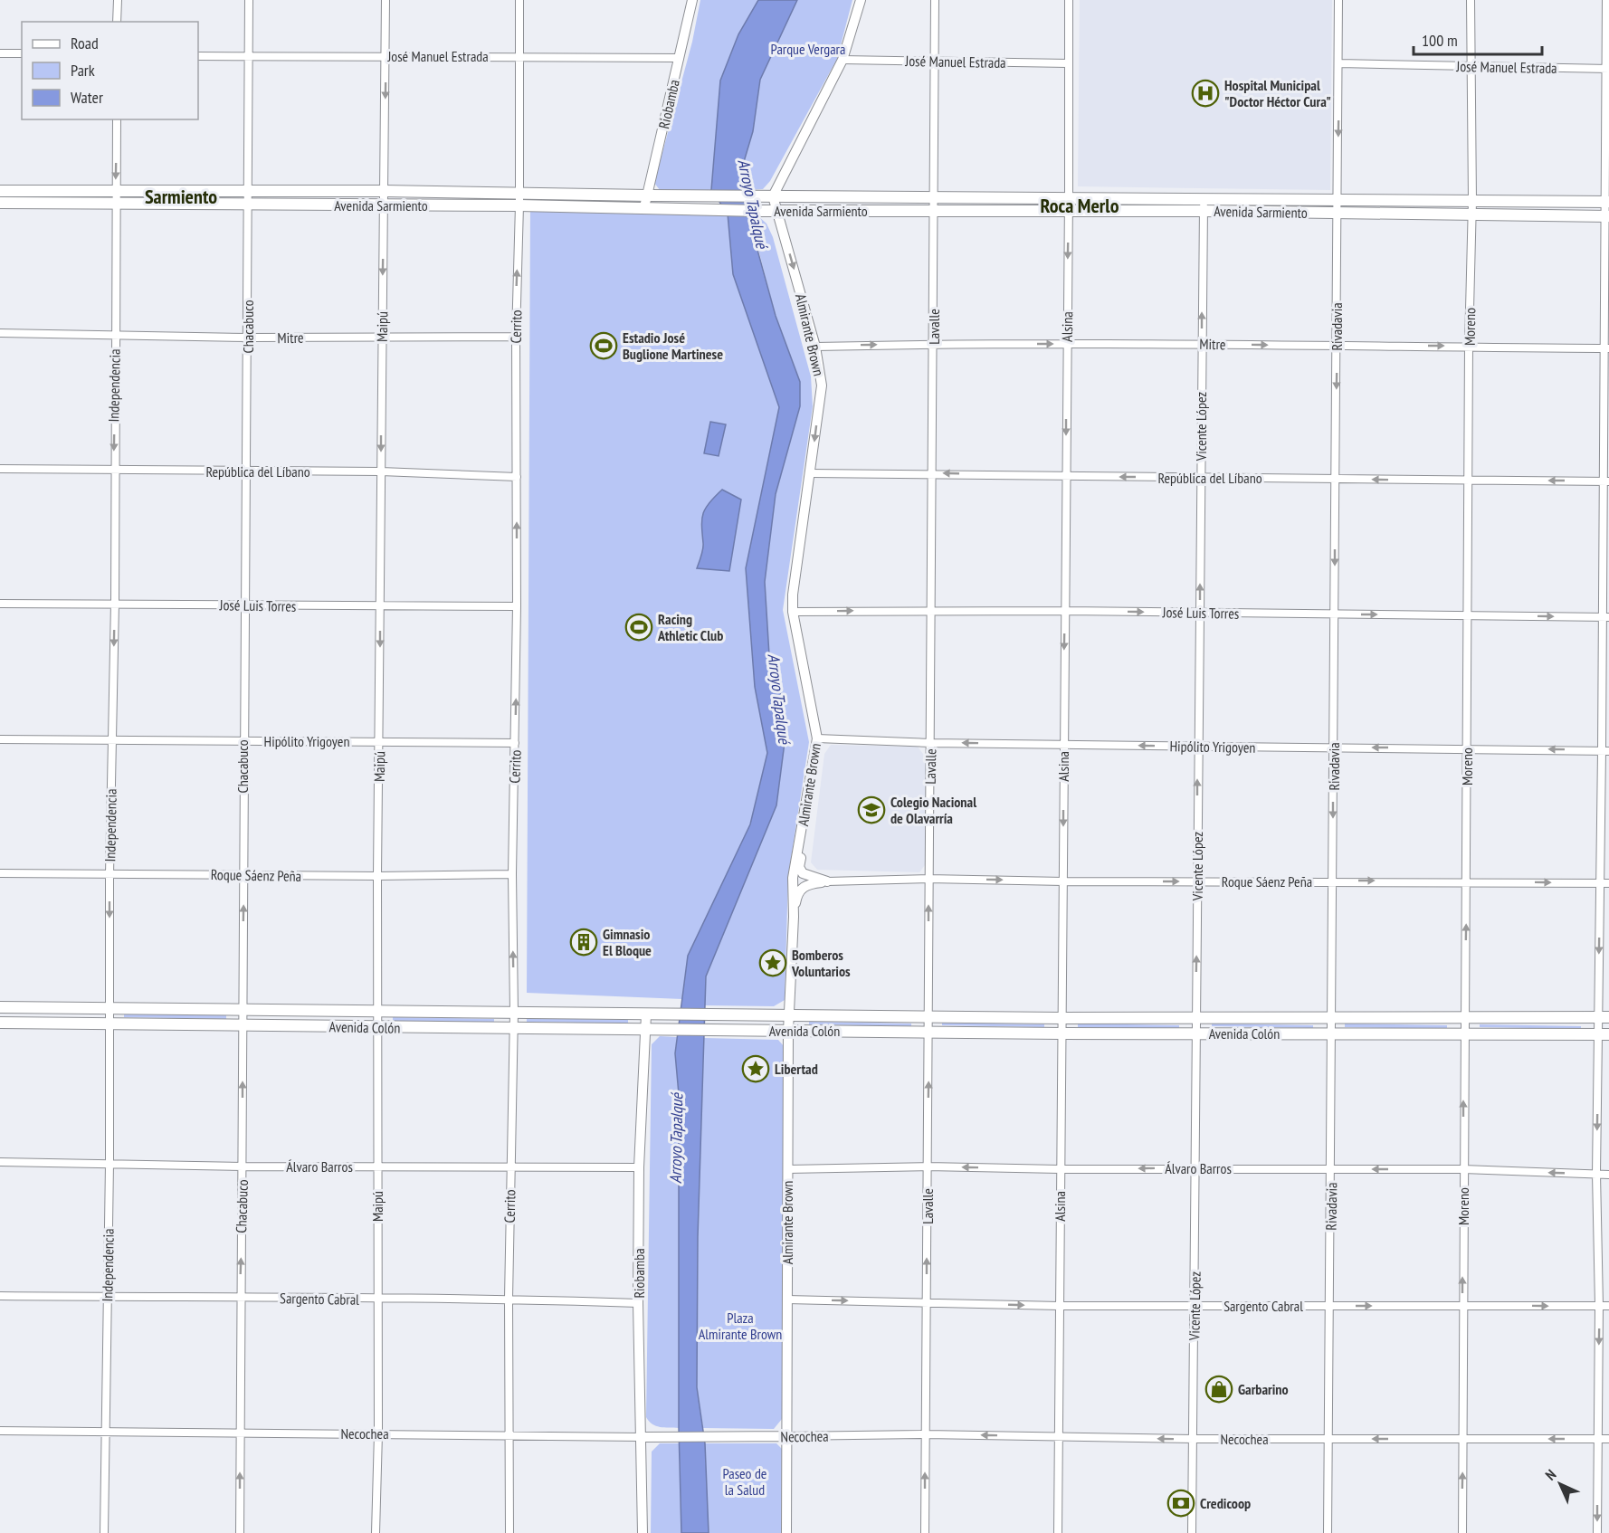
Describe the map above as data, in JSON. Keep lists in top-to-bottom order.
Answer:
{
  "streets": {
    "main road": ["Avenida Sarmiento", "Avenida Colón"],
    "street": [
      "José Manuel Estrada",
      "Riobamba",
      "Chacabuco",
      "Maipú",
      "Cerrito",
      "Lavalle",
      "Alsina",
      "Rivadavia",
      "Moreno",
      "Almirante Brown",
      "Mitre",
      "Independencia",
      "Vicente López",
      "República del Líbano",
      "José Luis Torres",
      "Hipólito Yrigoyen",
      "Roque Sáenz Peña",
      "Álvaro Barros",
      "Sargento Cabral",
      "Necochea"
    ]
  },
  "crossings": [
    ["José Manuel Estrada", "Riobamba"],
    ["José Manuel Estrada", "Chacabuco"],
    ["José Manuel Estrada", "Maipú"],
    ["José Manuel Estrada", "Cerrito"],
    ["José Manuel Estrada", "Lavalle"],
    ["José Manuel Estrada", "Alsina"],
    ["José Manuel Estrada", "Rivadavia"],
    ["José Manuel Estrada", "Moreno"],
    ["Riobamba", "Avenida Sarmiento"],
    ["Riobamba", "Avenida Colón"],
    ["Riobamba", "Álvaro Barros"],
    ["Riobamba", "Sargento Cabral"],
    ["Riobamba", "Necochea"],
    ["Avenida Sarmiento", "Chacabuco"],
    ["Avenida Sarmiento", "Maipú"],
    ["Avenida Sarmiento", "Cerrito"],
    ["Avenida Sarmiento", "Lavalle"],
    ["Avenida Sarmiento", "Alsina"],
    ["Avenida Sarmiento", "Rivadavia"],
    ["Avenida Sarmiento", "Moreno"],
    ["Avenida Sarmiento", "Almirante Brown"],
    ["Avenida Sarmiento", "Independencia"],
    ["Avenida Sarmiento", "Vicente López"],
    ["Chacabuco", "Mitre"],
    ["Chacabuco", "República del Líbano"],
    ["Chacabuco", "José Luis Torres"],
    ["Chacabuco", "Hipólito Yrigoyen"],
    ["Chacabuco", "Roque Sáenz Peña"],
    ["Chacabuco", "Avenida Colón"],
    ["Chacabuco", "Álvaro Barros"],
    ["Chacabuco", "Sargento Cabral"],
    ["Chacabuco", "Necochea"],
    ["Maipú", "Mitre"],
    ["Maipú", "República del Líbano"],
    ["Maipú", "José Luis Torres"],
    ["Maipú", "Hipólito Yrigoyen"],
    ["Maipú", "Roque Sáenz Peña"],
    ["Maipú", "Avenida Colón"],
    ["Maipú", "Álvaro Barros"],
    ["Maipú", "Sargento Cabral"],
    ["Maipú", "Necochea"],
    ["Cerrito", "Mitre"],
    ["Cerrito", "República del Líbano"],
    ["Cerrito", "José Luis Torres"],
    ["Cerrito", "Hipólito Yrigoyen"],
    ["Cerrito", "Roque Sáenz Peña"],
    ["Cerrito", "Avenida Colón"],
    ["Cerrito", "Álvaro Barros"],
    ["Cerrito", "Sargento Cabral"],
    ["Cerrito", "Necochea"],
    ["Lavalle", "Mitre"],
    ["Lavalle", "República del Líbano"],
    ["Lavalle", "José Luis Torres"],
    ["Lavalle", "Hipólito Yrigoyen"],
    ["Lavalle", "Roque Sáenz Peña"],
    ["Lavalle", "Avenida Colón"],
    ["Lavalle", "Álvaro Barros"],
    ["Lavalle", "Sargento Cabral"],
    ["Lavalle", "Necochea"],
    ["Alsina", "Mitre"],
    ["Alsina", "República del Líbano"],
    ["Alsina", "José Luis Torres"],
    ["Alsina", "Hipólito Yrigoyen"],
    ["Alsina", "Roque Sáenz Peña"],
    ["Alsina", "Avenida Colón"],
    ["Alsina", "Álvaro Barros"],
    ["Alsina", "Sargento Cabral"],
    ["Alsina", "Necochea"],
    ["Rivadavia", "Mitre"],
    ["Rivadavia", "República del Líbano"],
    ["Rivadavia", "José Luis Torres"],
    ["Rivadavia", "Hipólito Yrigoyen"],
    ["Rivadavia", "Roque Sáenz Peña"],
    ["Rivadavia", "Avenida Colón"],
    ["Rivadavia", "Álvaro Barros"],
    ["Rivadavia", "Sargento Cabral"],
    ["Rivadavia", "Necochea"],
    ["Moreno", "Mitre"],
    ["Moreno", "República del Líbano"],
    ["Moreno", "José Luis Torres"],
    ["Moreno", "Hipólito Yrigoyen"],
    ["Moreno", "Roque Sáenz Peña"],
    ["Moreno", "Avenida Colón"],
    ["Moreno", "Álvaro Barros"],
    ["Moreno", "Sargento Cabral"],
    ["Moreno", "Necochea"],
    ["Almirante Brown", "Mitre"],
    ["Almirante Brown", "República del Líbano"],
    ["Almirante Brown", "José Luis Torres"],
    ["Almirante Brown", "Hipólito Yrigoyen"],
    ["Almirante Brown", "Avenida Colón"],
    ["Almirante Brown", "Álvaro Barros"],
    ["Almirante Brown", "Sargento Cabral"],
    ["Almirante Brown", "Necochea"],
    ["Mitre", "Independencia"],
    ["Mitre", "Vicente López"],
    ["Independencia", "República del Líbano"],
    ["Independencia", "José Luis Torres"],
    ["Independencia", "Hipólito Yrigoyen"],
    ["Independencia", "Roque Sáenz Peña"],
    ["Independencia", "Avenida Colón"],
    ["Independencia", "Álvaro Barros"],
    ["Independencia", "Sargento Cabral"],
    ["Independencia", "Necochea"],
    ["Vicente López", "República del Líbano"],
    ["Vicente López", "José Luis Torres"],
    ["Vicente López", "Hipólito Yrigoyen"],
    ["Vicente López", "Roque Sáenz Peña"],
    ["Vicente López", "Avenida Colón"],
    ["Vicente López", "Álvaro Barros"],
    ["Vicente López", "Sargento Cabral"],
    ["Vicente López", "Necochea"]
  ],
  "one_way": [
    "Cerrito",
    "Alsina",
    "Rivadavia",
    "Mitre",
    "Vicente López",
    "República del Líbano",
    "José Luis Torres",
    "Hipólito Yrigoyen",
    "Roque Sáenz Peña",
    "Álvaro Barros",
    "Sargento Cabral"
  ],
  "districts": ["Sarmiento", "Roca Merlo"],
  "water": ["Arroyo Tapalqué"],
  "parks": ["Parque Vergara", "Plaza Almirante Brown", "Paseo de la Salud"],
  "places": {
    "hospital": ["Hospital Municipal \"Doctor Héctor Cura\""],
    "sports": ["Estadio José Buglione Martinese", "Racing Athletic Club"],
    "school or university": ["Colegio Nacional de Olavarría"],
    "building": ["Gimnasio El Bloque"],
    "place": ["Bomberos Voluntarios", "Libertad"],
    "shop": ["Garbarino"],
    "bank": ["Credicoop"]
  },
  "legend": ["Road", "Park", "Water"],
  "scale_bar": "100 m",
  "north": "top left"
}
